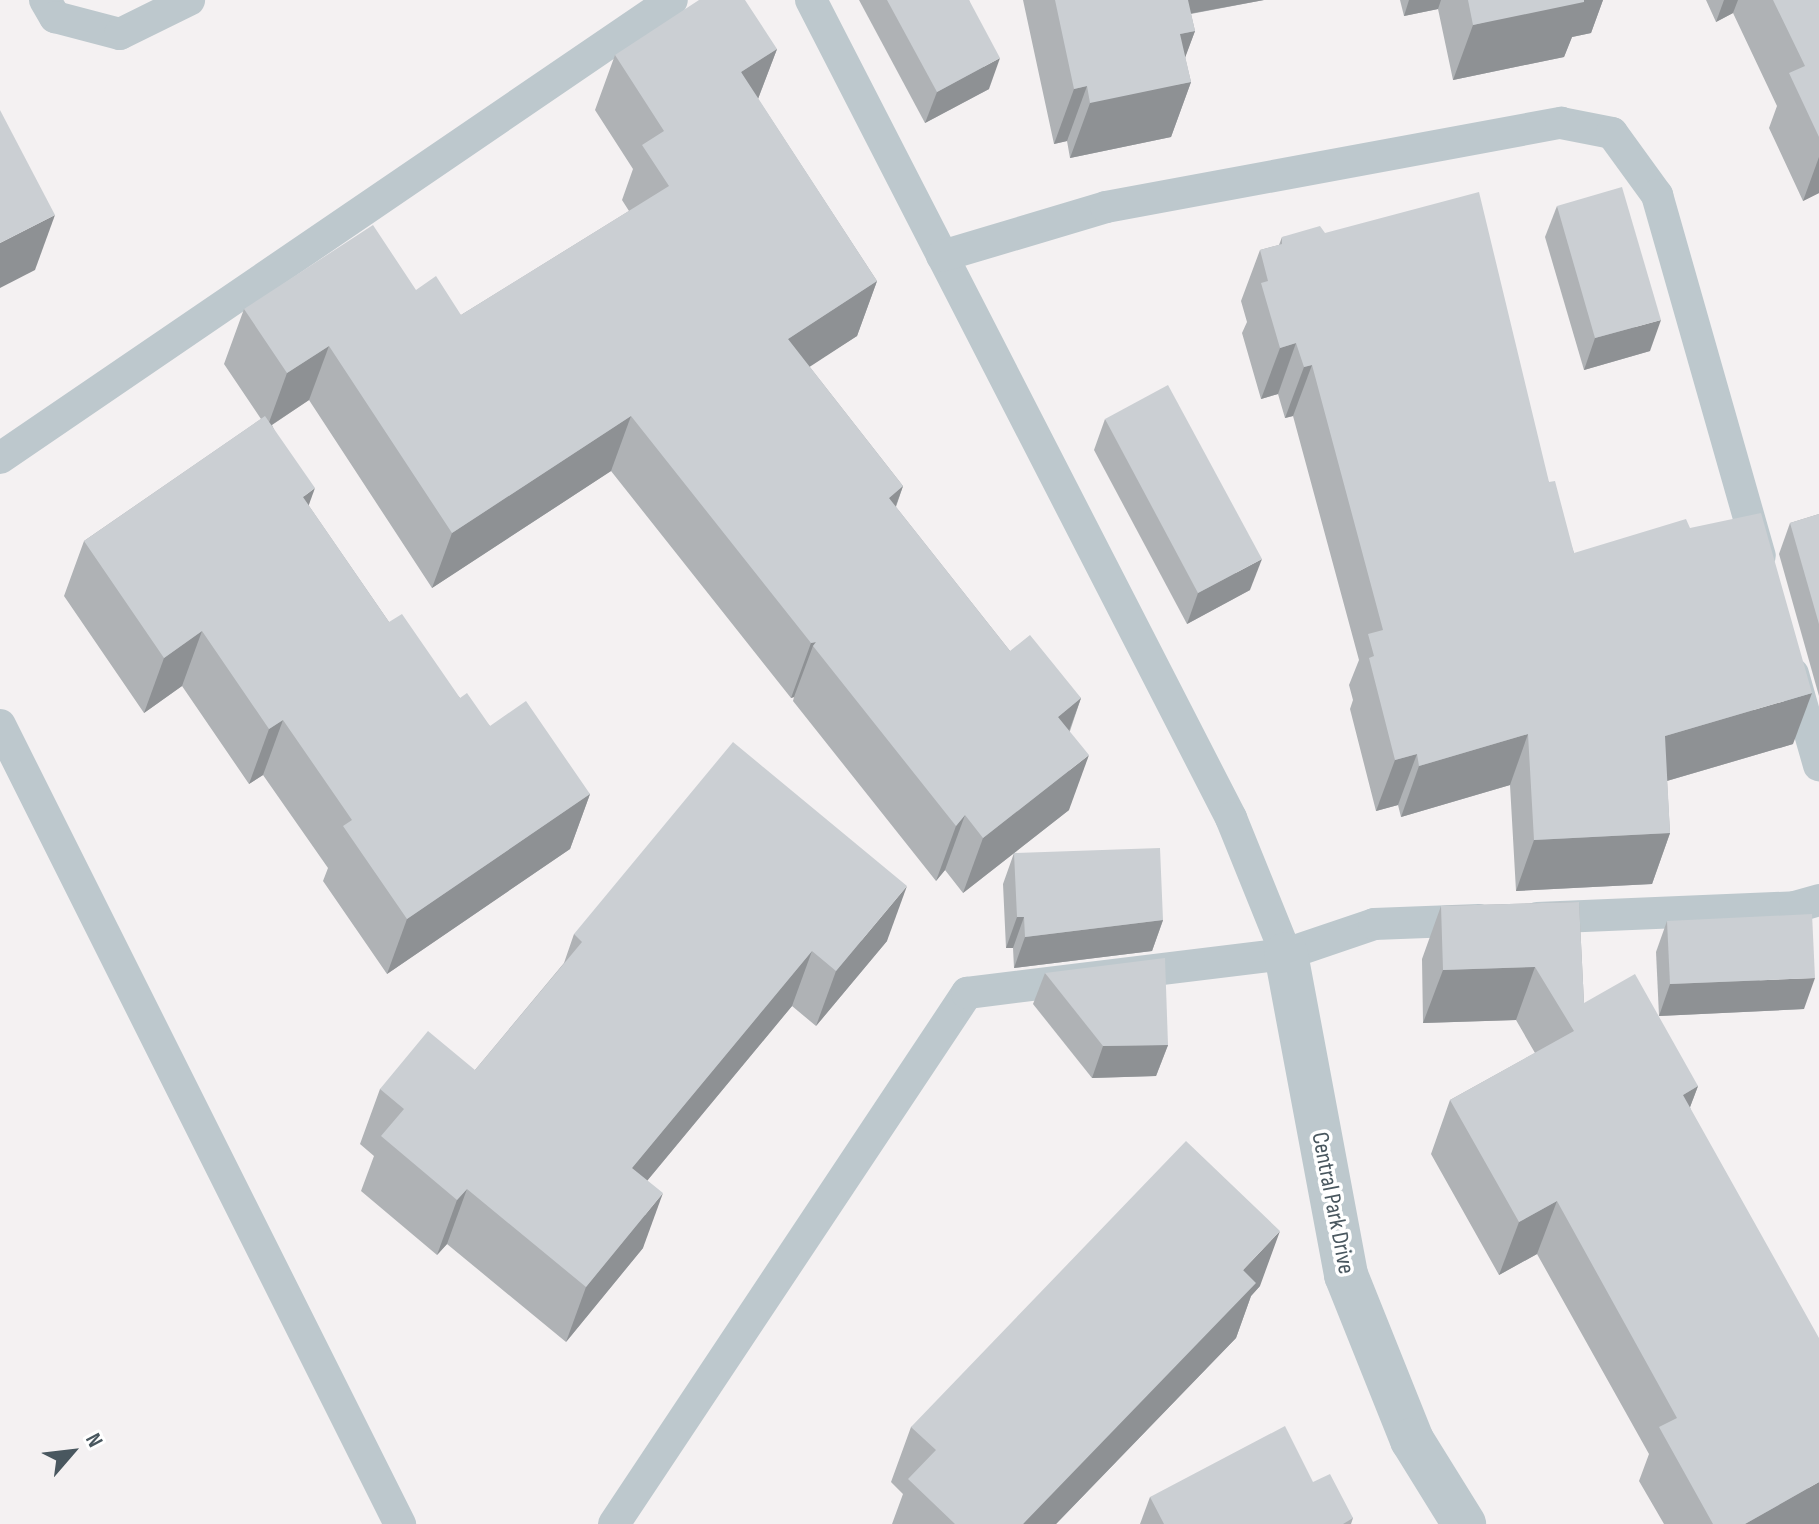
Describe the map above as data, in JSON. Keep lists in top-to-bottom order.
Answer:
{
  "streets": {
    "street": ["Central Park Drive"]
  },
  "north": "top right"
}
